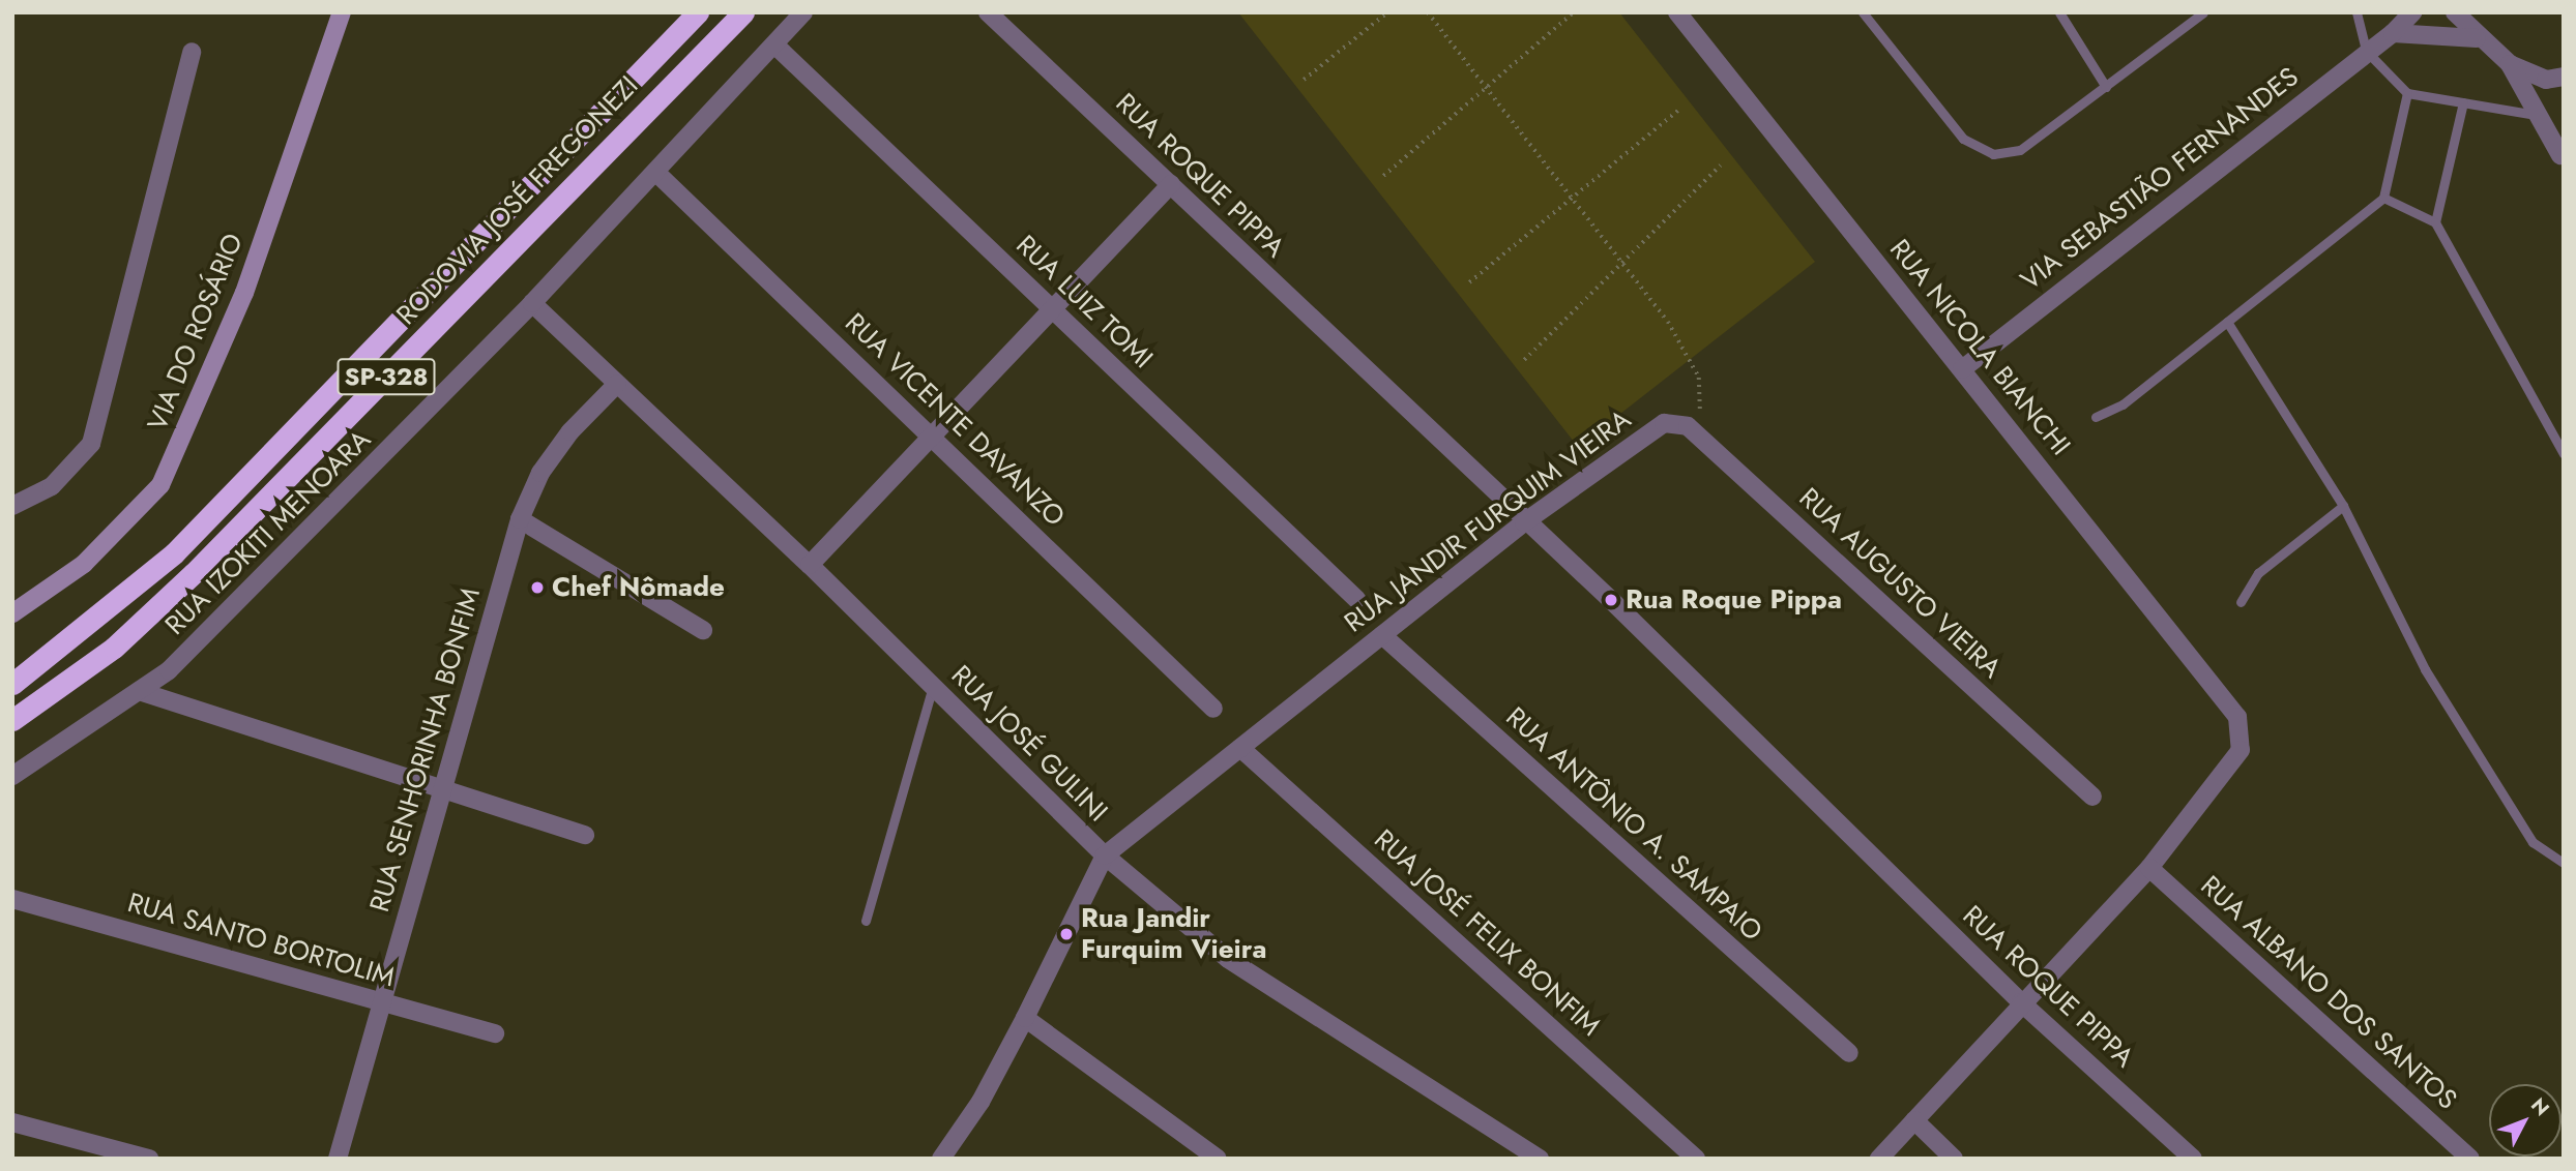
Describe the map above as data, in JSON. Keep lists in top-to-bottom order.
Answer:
{
  "streets": {
    "highway": ["RODOVIA JOSÉ FREGONEZI", "SP-328"],
    "street": [
      "RUA ROQUE PIPPA",
      "VIA SEBASTIÃO FERNANDES",
      "RUA LUIZ TOMI",
      "VIA DO ROSÁRIO",
      "RUA NICOLA BIANCHI",
      "RUA VICENTE DAVANZO",
      "RUA JANDIR FURQUIM VIEIRA",
      "RUA IZOKITI MENOARA",
      "RUA AUGUSTO VIEIRA",
      "RUA JOSÉ GULINI",
      "RUA SENHORINHA BONFIM",
      "RUA ANTÔNIO A. SAMPAIO",
      "RUA JOSÉ FELIX BONFIM",
      "RUA SANTO BORTOLIM",
      "RUA ALBANO DOS SANTOS"
    ]
  },
  "crossings": [
    ["RUA ROQUE PIPPA", "RUA JANDIR FURQUIM VIEIRA"],
    ["VIA SEBASTIÃO FERNANDES", "RUA NICOLA BIANCHI"],
    ["RUA LUIZ TOMI", "RUA IZOKITI MENOARA"],
    ["RUA NICOLA BIANCHI", "RUA ALBANO DOS SANTOS"],
    ["RUA VICENTE DAVANZO", "RUA IZOKITI MENOARA"],
    ["RUA JANDIR FURQUIM VIEIRA", "RUA AUGUSTO VIEIRA"],
    ["RUA JANDIR FURQUIM VIEIRA", "RUA JOSÉ GULINI"],
    ["RUA JANDIR FURQUIM VIEIRA", "RUA ANTÔNIO A. SAMPAIO"],
    ["RUA JANDIR FURQUIM VIEIRA", "RUA JOSÉ FELIX BONFIM"],
    ["RUA IZOKITI MENOARA", "RUA JOSÉ GULINI"],
    ["RUA JOSÉ GULINI", "RUA SENHORINHA BONFIM"],
    ["RUA SENHORINHA BONFIM", "RUA SANTO BORTOLIM"]
  ],
  "places": ["Chef Nômade", "Rua Roque Pippa", "Rua Jandir Furquim Vieira"],
  "north": "top right"
}
